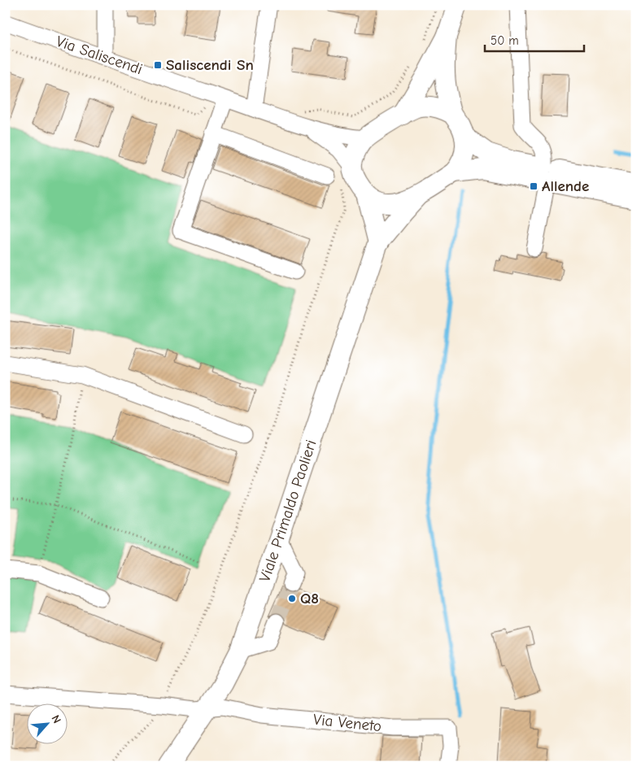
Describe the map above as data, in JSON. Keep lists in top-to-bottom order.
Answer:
{
  "streets": {
    "main road": ["Viale Primaldo Paolieri"],
    "street": ["Via Saliscendi", "Via Veneto"]
  },
  "crossings": [
    ["Via Saliscendi", "Viale Primaldo Paolieri"],
    ["Viale Primaldo Paolieri", "Via Veneto"]
  ],
  "places": {
    "transit": ["Saliscendi Sn", "Allende"],
    "other": ["Q8"]
  },
  "scale_bar": "50 m",
  "north": "top right"
}
